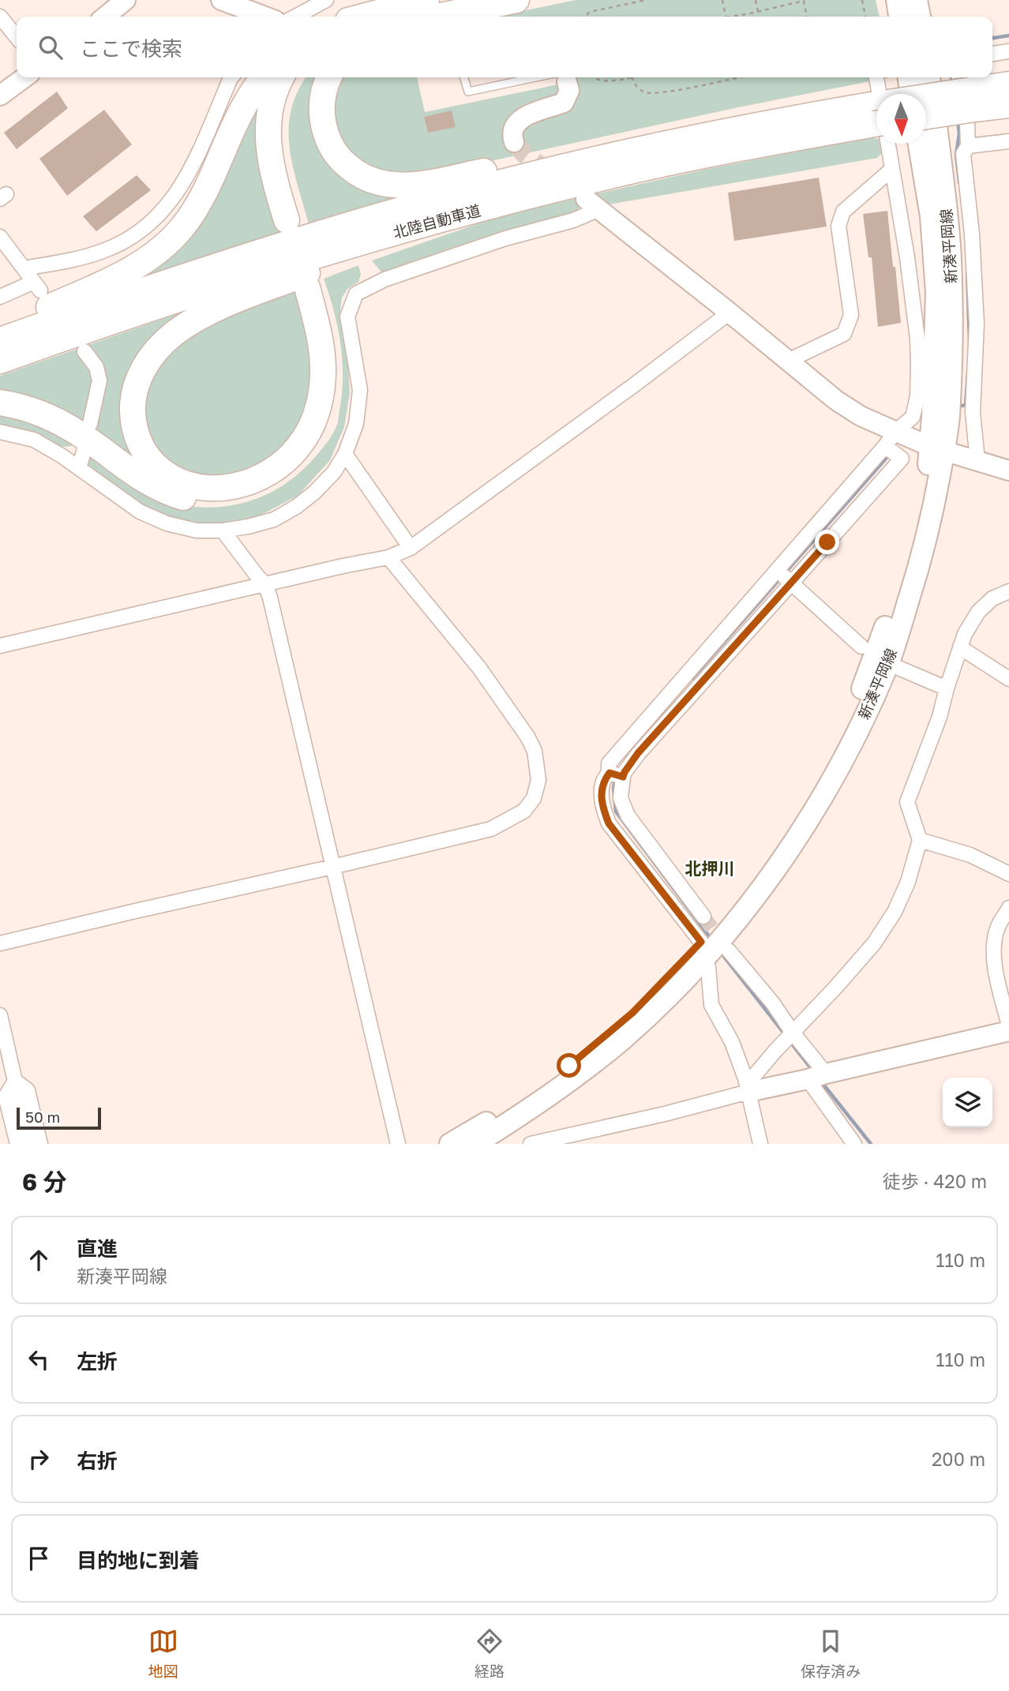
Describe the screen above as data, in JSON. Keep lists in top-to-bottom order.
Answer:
{
  "streets": {
    "highway": ["北陸自動車道"],
    "main road": ["新湊平岡線"]
  },
  "districts": ["北押川"],
  "scale_bar": "50 m",
  "north": "bottom",
  "page": {
    "search": "ここで検索",
    "scale": "50 m",
    "heading": ["6 分", "徒歩 · 420 m"],
    "list": [
      ["直進", "新湊平岡線", "110 m"],
      ["左折", "110 m"],
      ["右折", "200 m"],
      "目的地に到着"
    ],
    "nav": ["地図", "経路", "保存済み"]
  }
}
